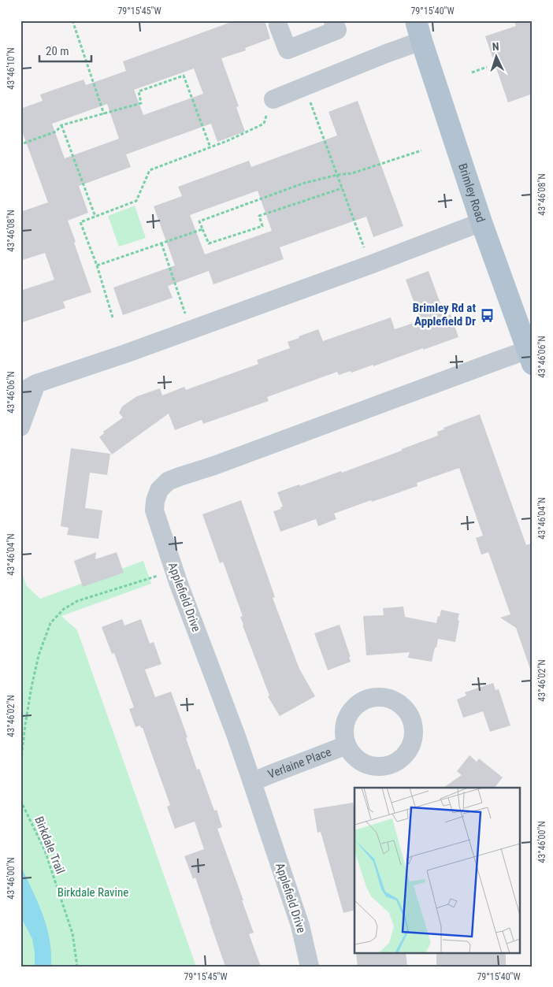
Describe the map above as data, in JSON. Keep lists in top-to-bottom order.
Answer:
{
  "streets": {
    "main road": ["Brimley Road"],
    "street": ["Applefield Drive", "Verlaine Place"],
    "path": ["Birkdale Trail"]
  },
  "crossings": [
    ["Brimley Road", "Applefield Drive"],
    ["Applefield Drive", "Verlaine Place"]
  ],
  "parks": ["Birkdale Ravine"],
  "places": {
    "bus stop": ["Brimley Rd at Applefield Dr"]
  },
  "scale_bar": "20 m",
  "north": "top",
  "coordinates": [
    "79°15'45\"W",
    "79°15'40\"W",
    "43°46'10\"N",
    "43°46'08\"N",
    "43°46'06\"N",
    "43°46'04\"N",
    "43°46'02\"N",
    "43°46'00\"N"
  ]
}
